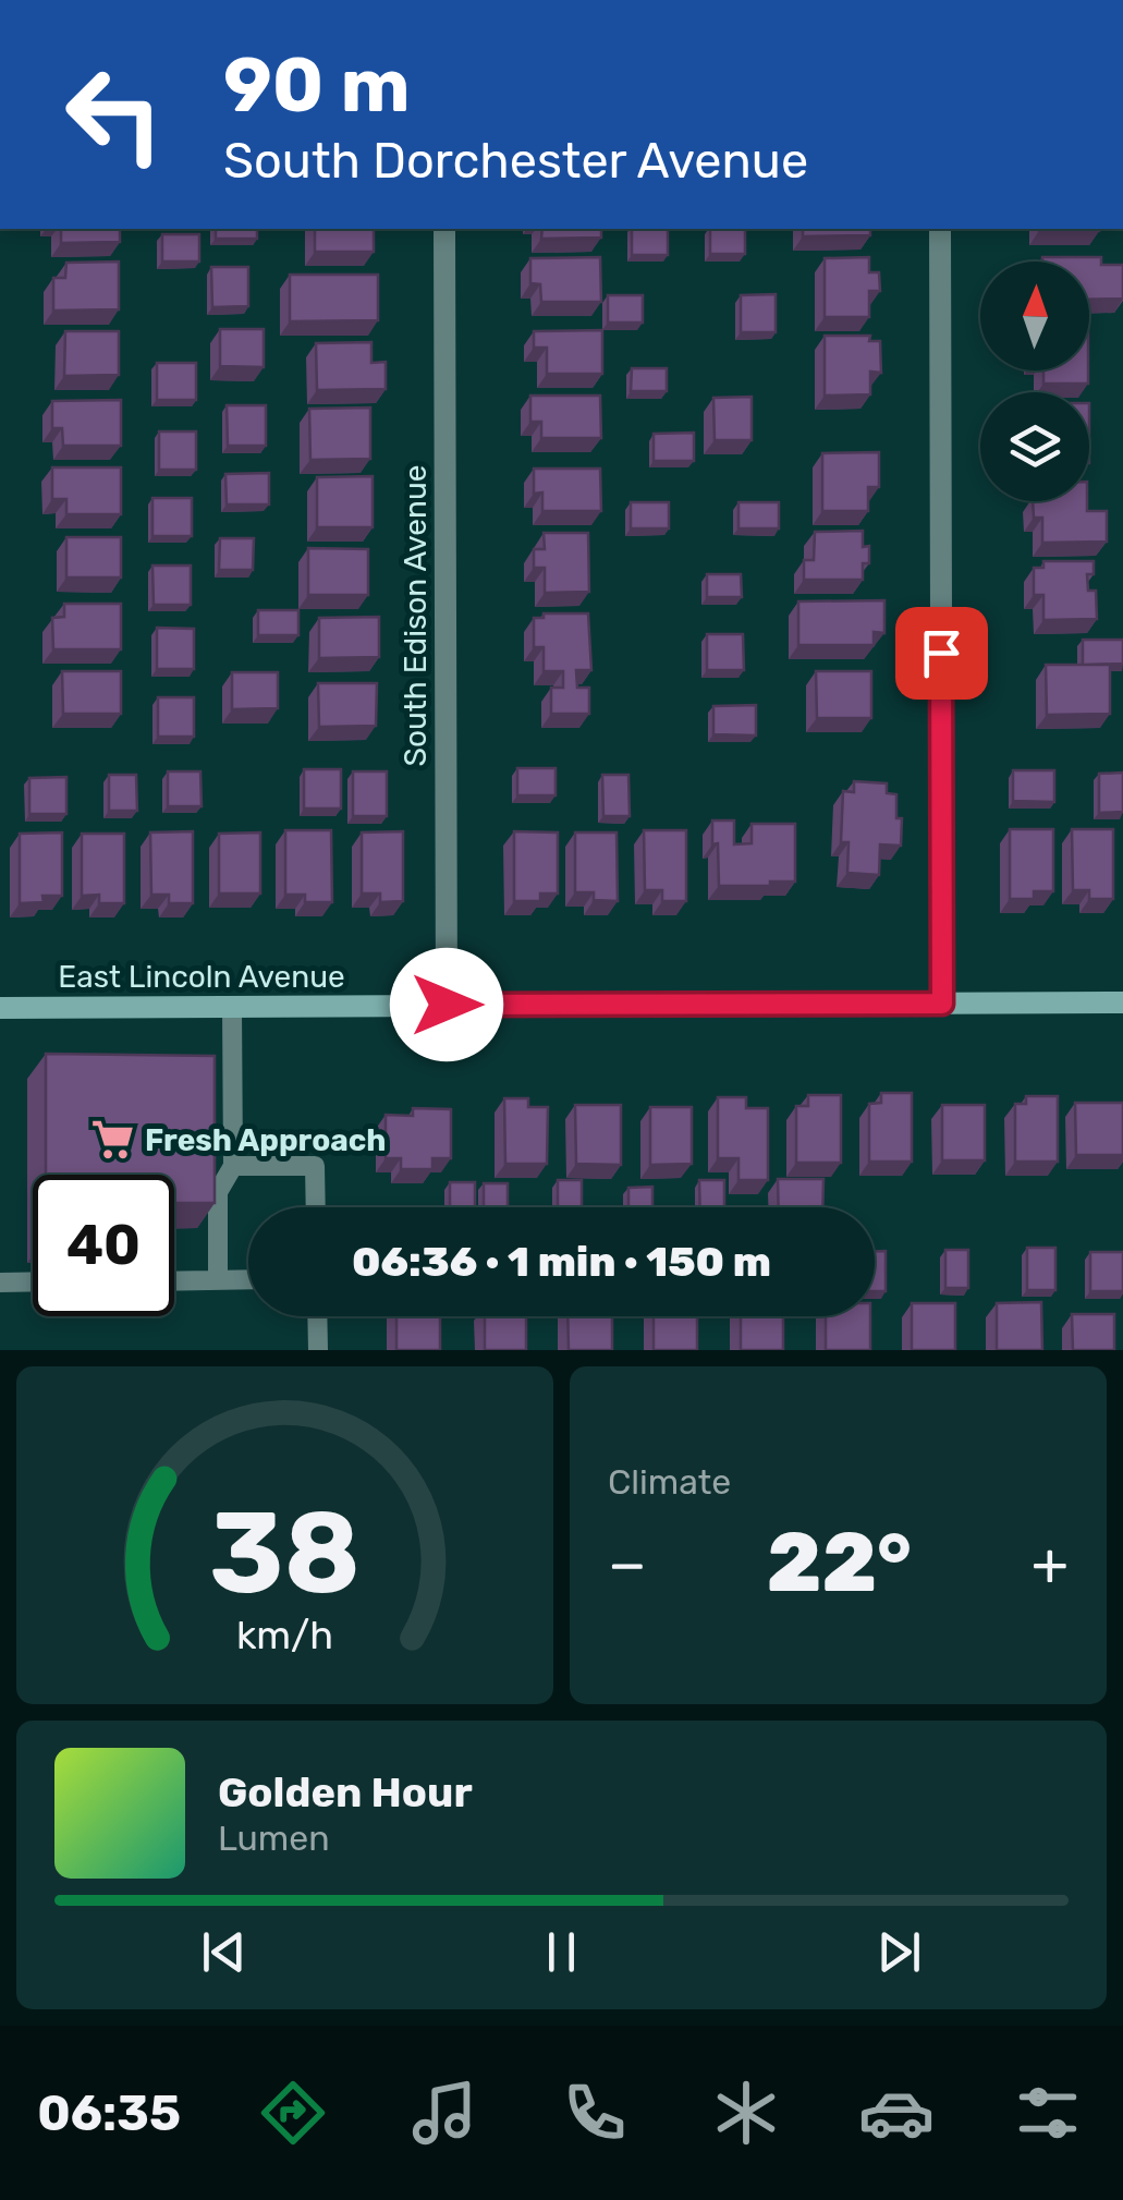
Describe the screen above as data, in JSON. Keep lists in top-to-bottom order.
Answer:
{
  "streets": {
    "street": ["South Edison Avenue", "East Lincoln Avenue"]
  },
  "crossings": [
    ["South Edison Avenue", "East Lincoln Avenue"]
  ],
  "places": {
    "supermarket": ["Fresh Approach"]
  },
  "north": "top",
  "page": {
    "turn": ["90 m", "South Dorchester Avenue"],
    "limit": "40",
    "trip": "06:36 · 1 min · 150 m",
    "tile": "Climate",
    "heat": ["−", "22°", "+"],
    "song": ["Golden Hour", "Lumen"],
    "tabs": "06:35",
    "gauge": ["38", "km/h"]
  }
}
